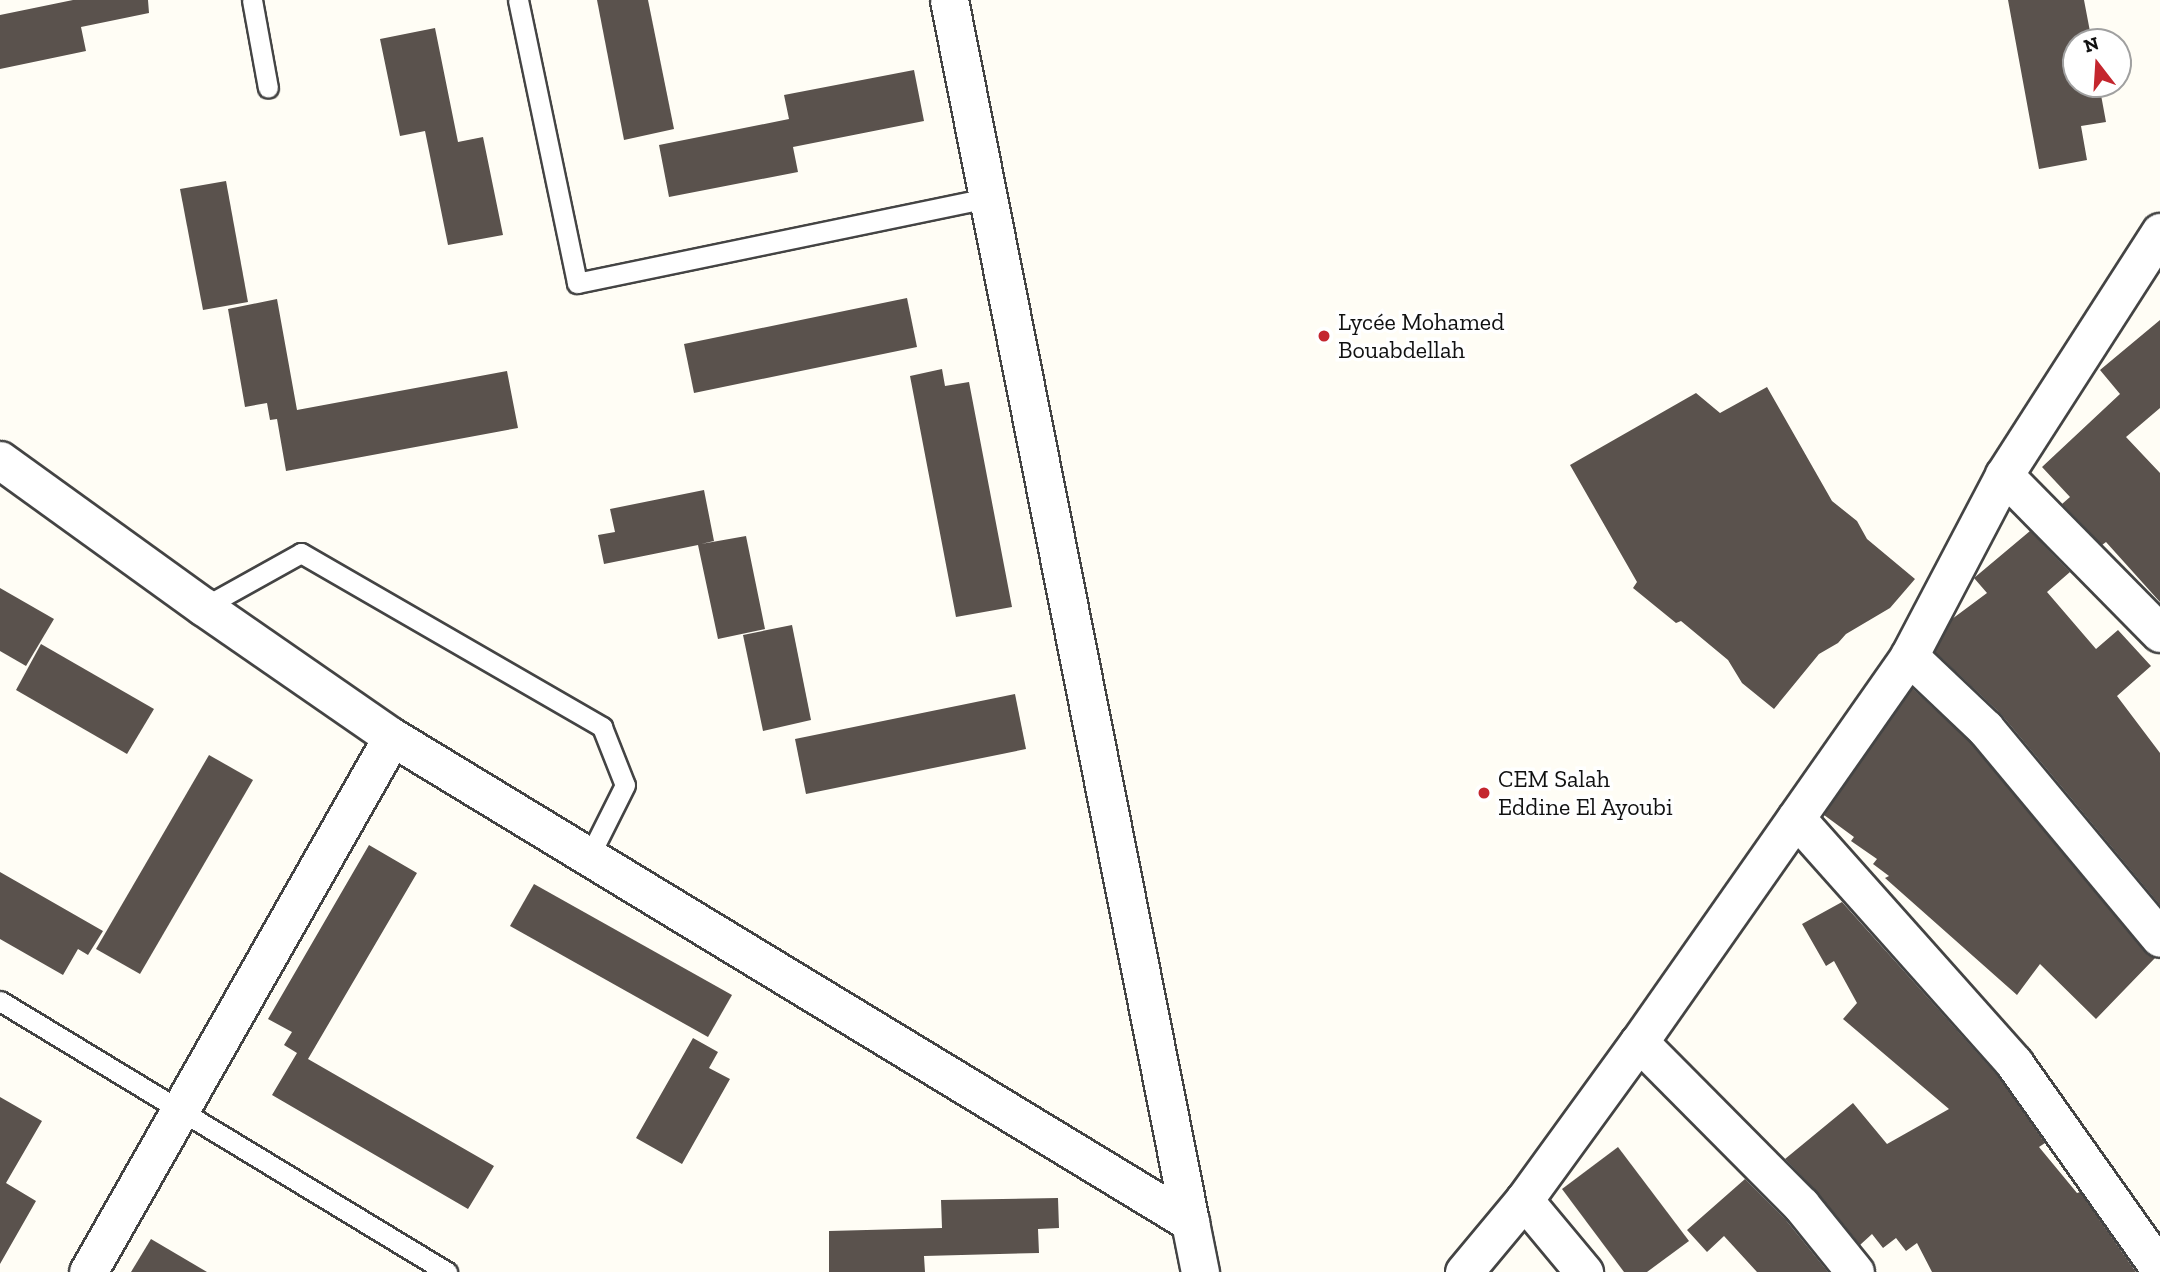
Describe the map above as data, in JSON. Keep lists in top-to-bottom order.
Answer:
{
  "places": ["Lycée Mohamed Bouabdellah", "CEM Salah Eddine El Ayoubi"],
  "north": "top"
}
